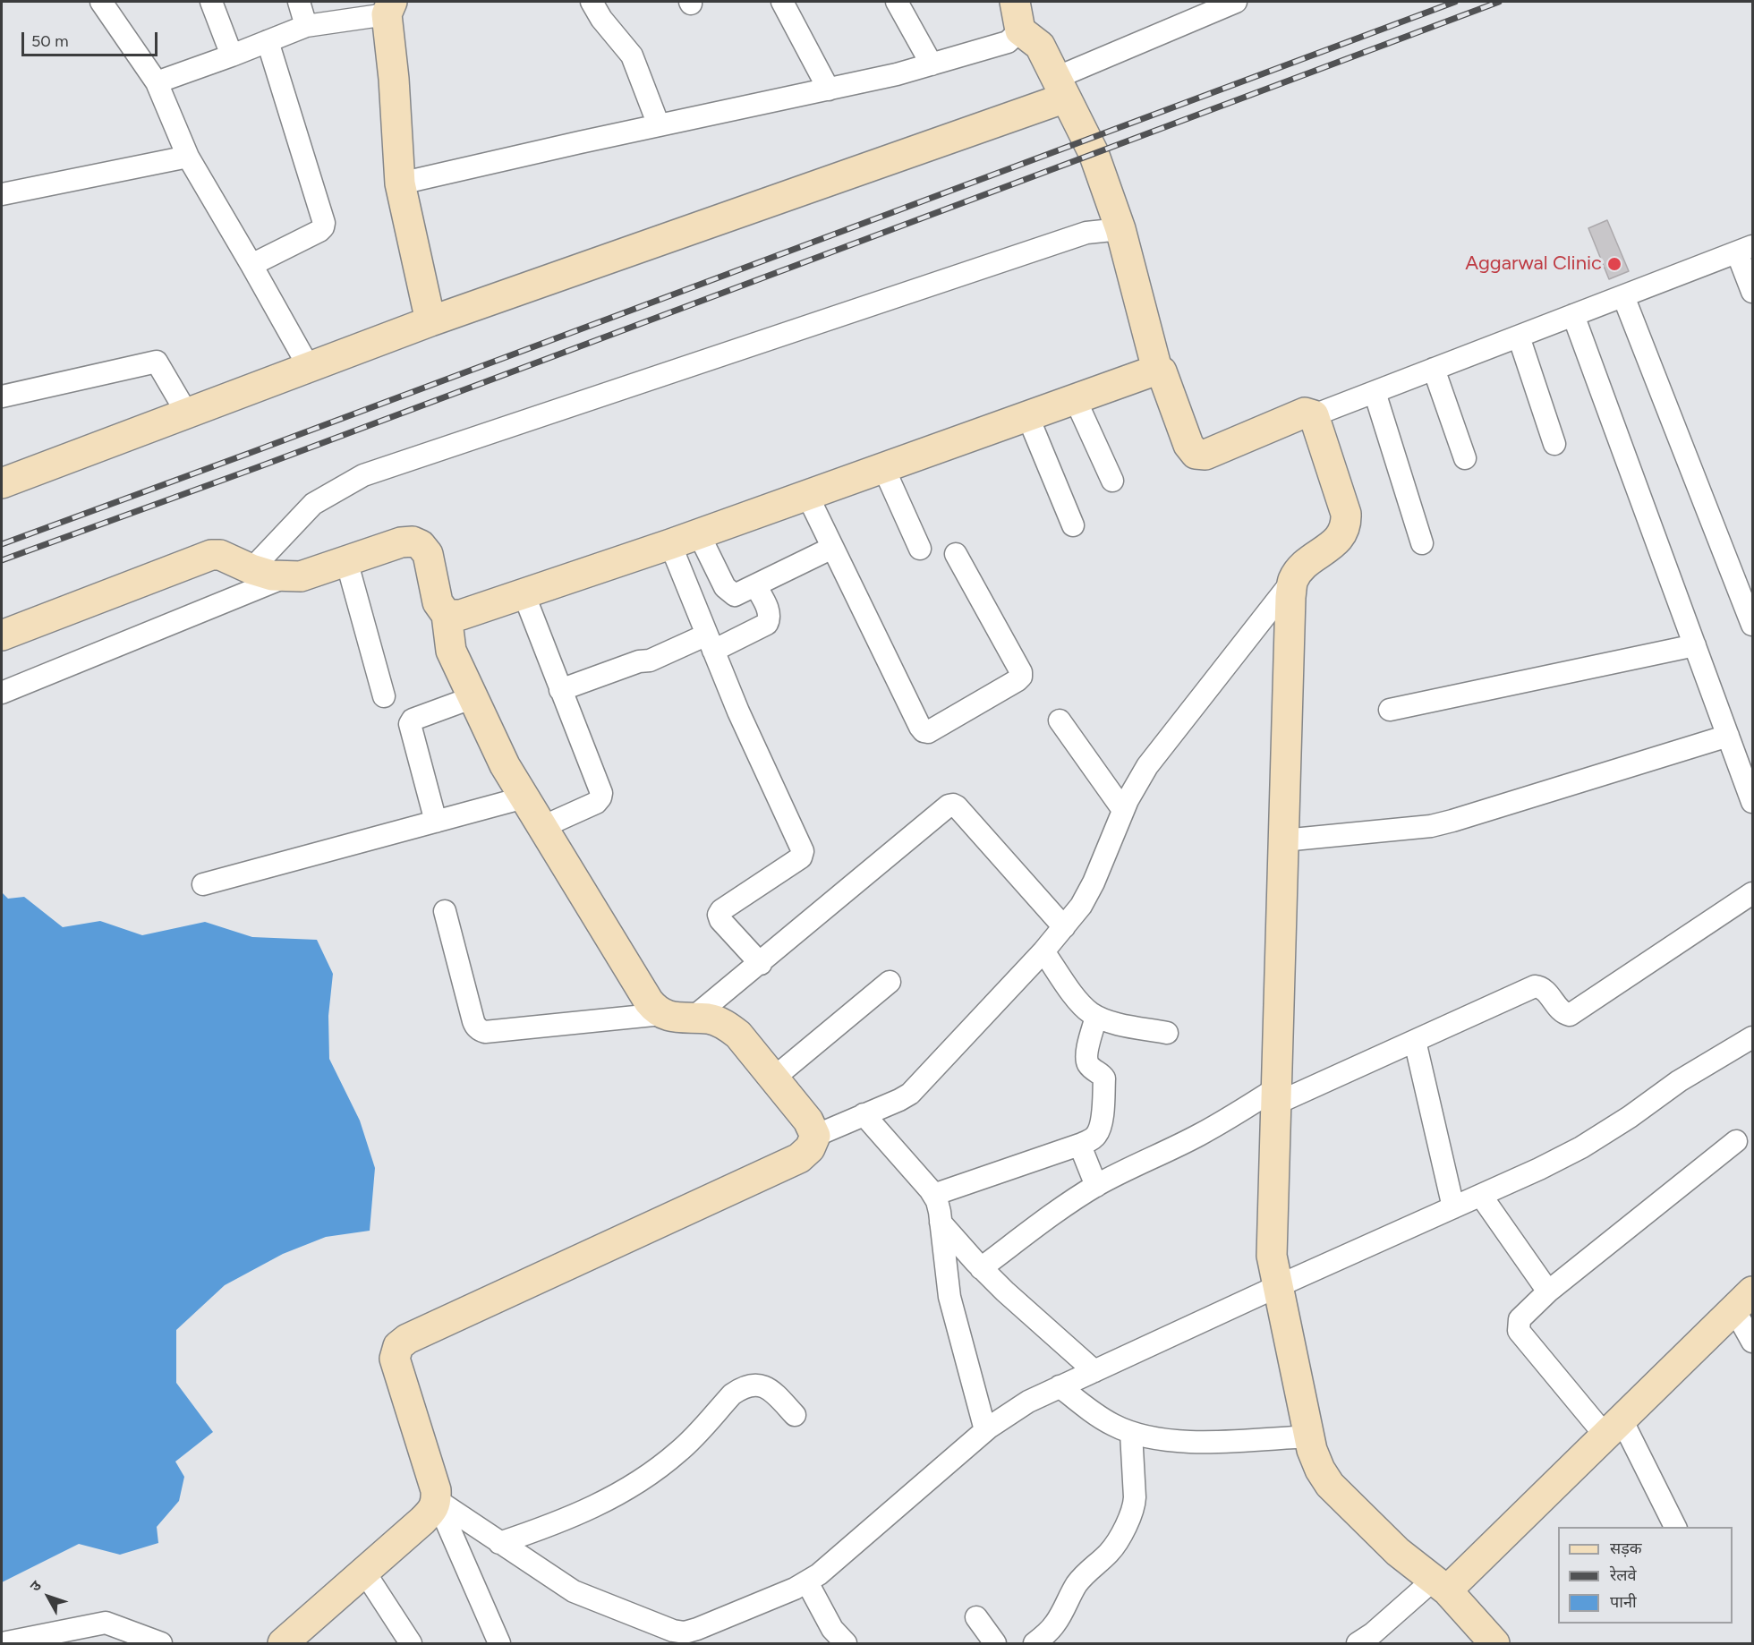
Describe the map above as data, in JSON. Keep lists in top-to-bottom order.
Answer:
{
  "places": ["Aggarwal Clinic"],
  "legend": ["सड़क", "रेलवे", "पानी"],
  "scale_bar": "50 m",
  "north": "top left"
}
